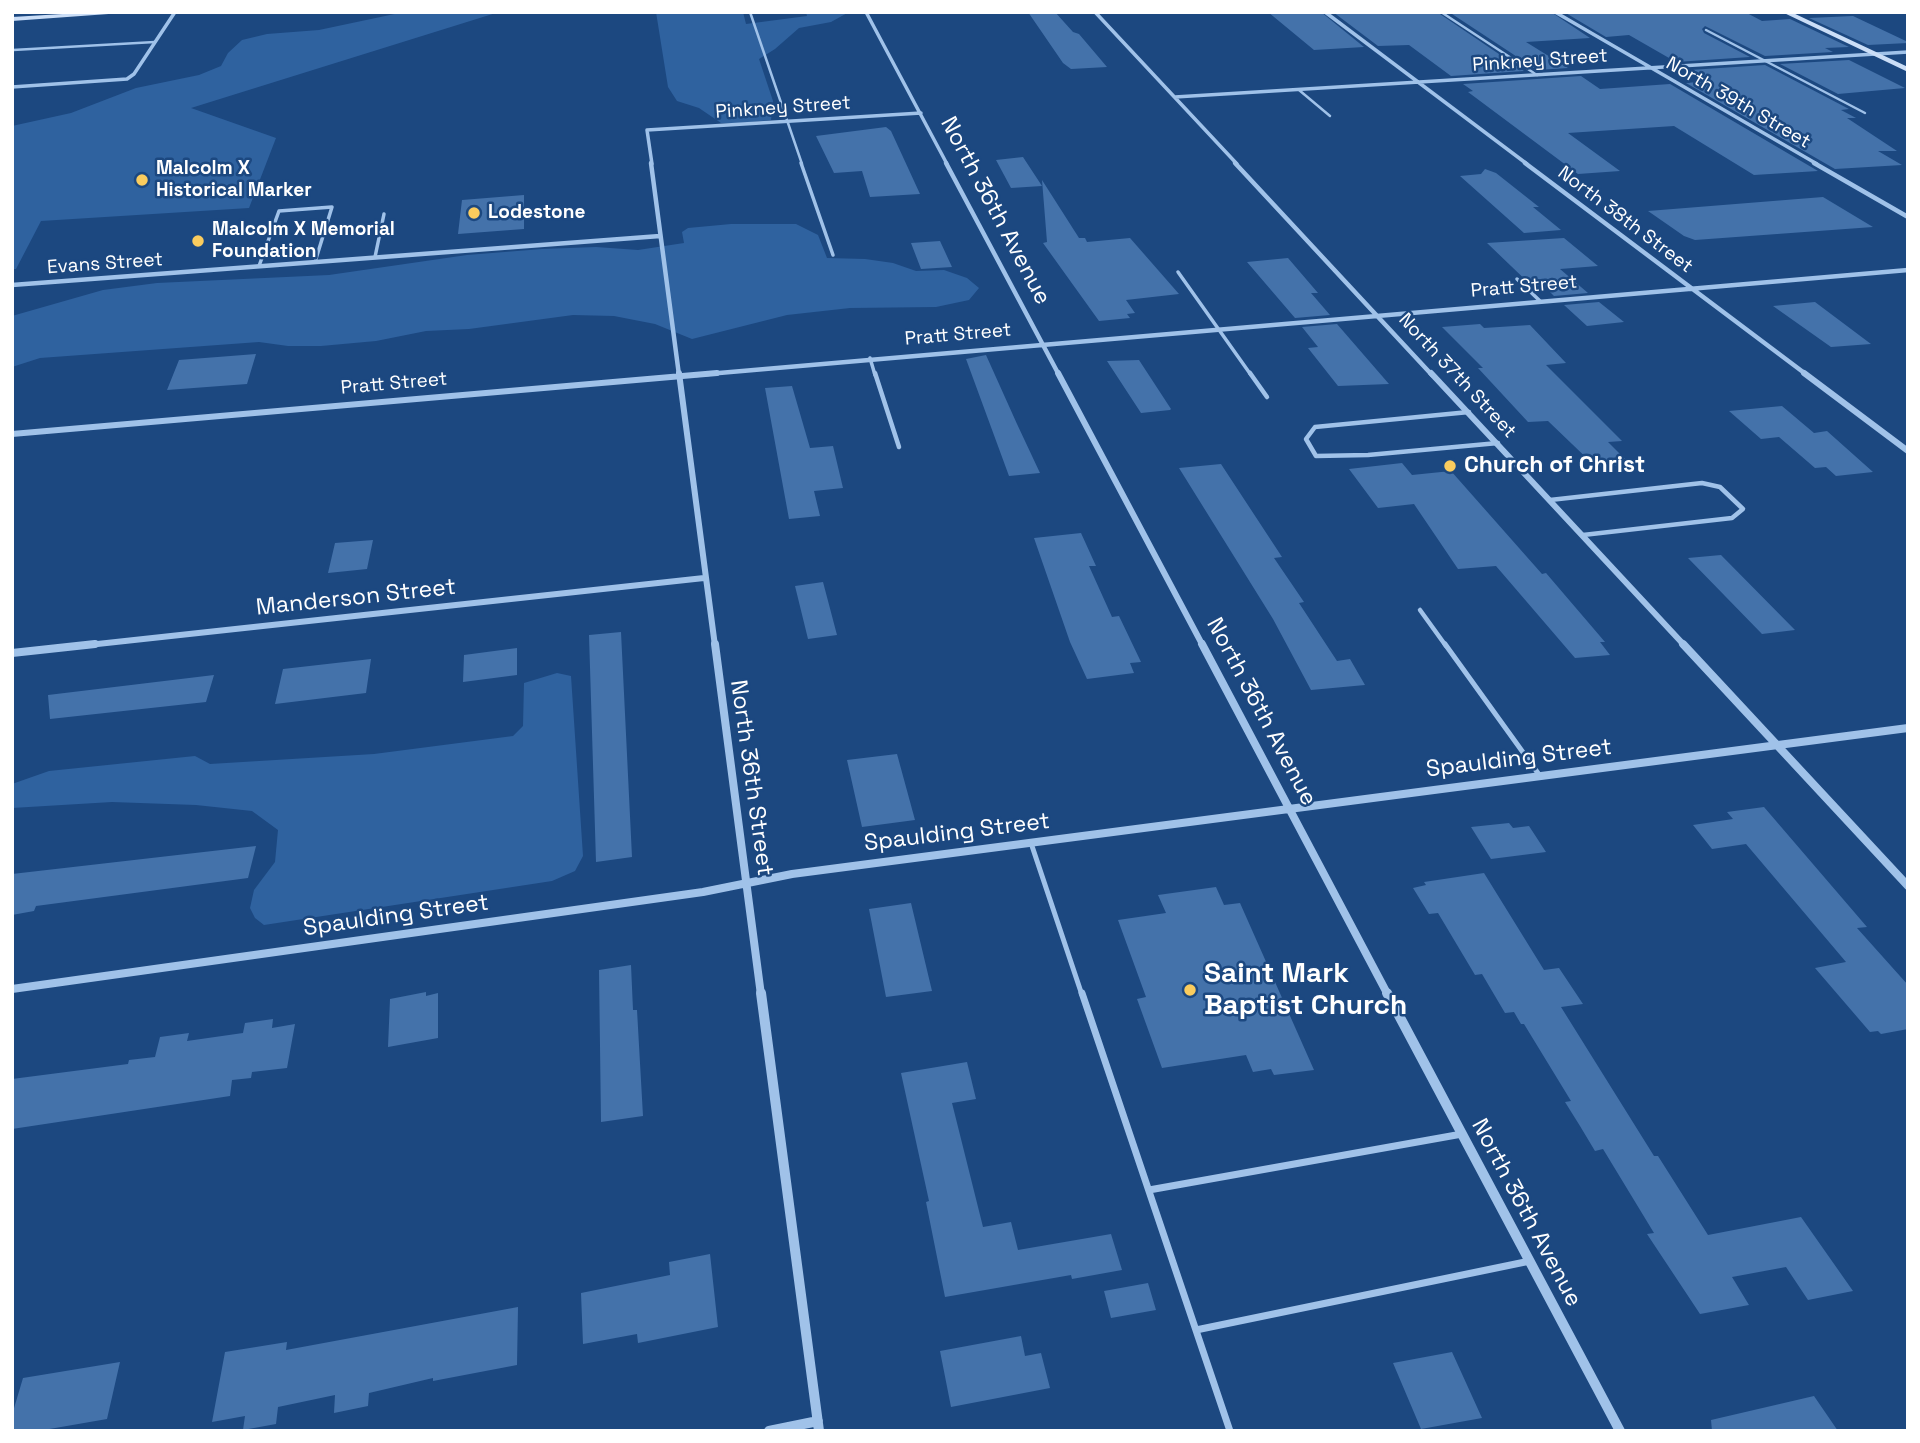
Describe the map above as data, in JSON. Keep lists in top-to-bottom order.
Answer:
{
  "streets": {
    "street": [
      "Pinkney Street",
      "North 39th Street",
      "North 36th Avenue",
      "North 38th Street",
      "Evans Street",
      "Pratt Street",
      "North 37th Street",
      "Manderson Street",
      "Spaulding Street",
      "North 36th Street"
    ]
  },
  "crossings": [
    ["Pinkney Street", "North 39th Street"],
    ["Pinkney Street", "North 36th Avenue"],
    ["Pinkney Street", "North 38th Street"],
    ["Pinkney Street", "North 37th Street"],
    ["Pinkney Street", "North 36th Street"],
    ["North 36th Avenue", "Pratt Street"],
    ["North 36th Avenue", "Spaulding Street"],
    ["North 38th Street", "Pratt Street"],
    ["Evans Street", "North 36th Street"],
    ["Pratt Street", "North 37th Street"],
    ["Pratt Street", "North 36th Street"],
    ["North 37th Street", "Spaulding Street"],
    ["Manderson Street", "North 36th Street"],
    ["Spaulding Street", "North 36th Street"]
  ],
  "places": [
    "Malcolm X Historical Marker",
    "Lodestone",
    "Malcolm X Memorial Foundation",
    "Church of Christ",
    "Saint Mark Baptist Church"
  ]
}
